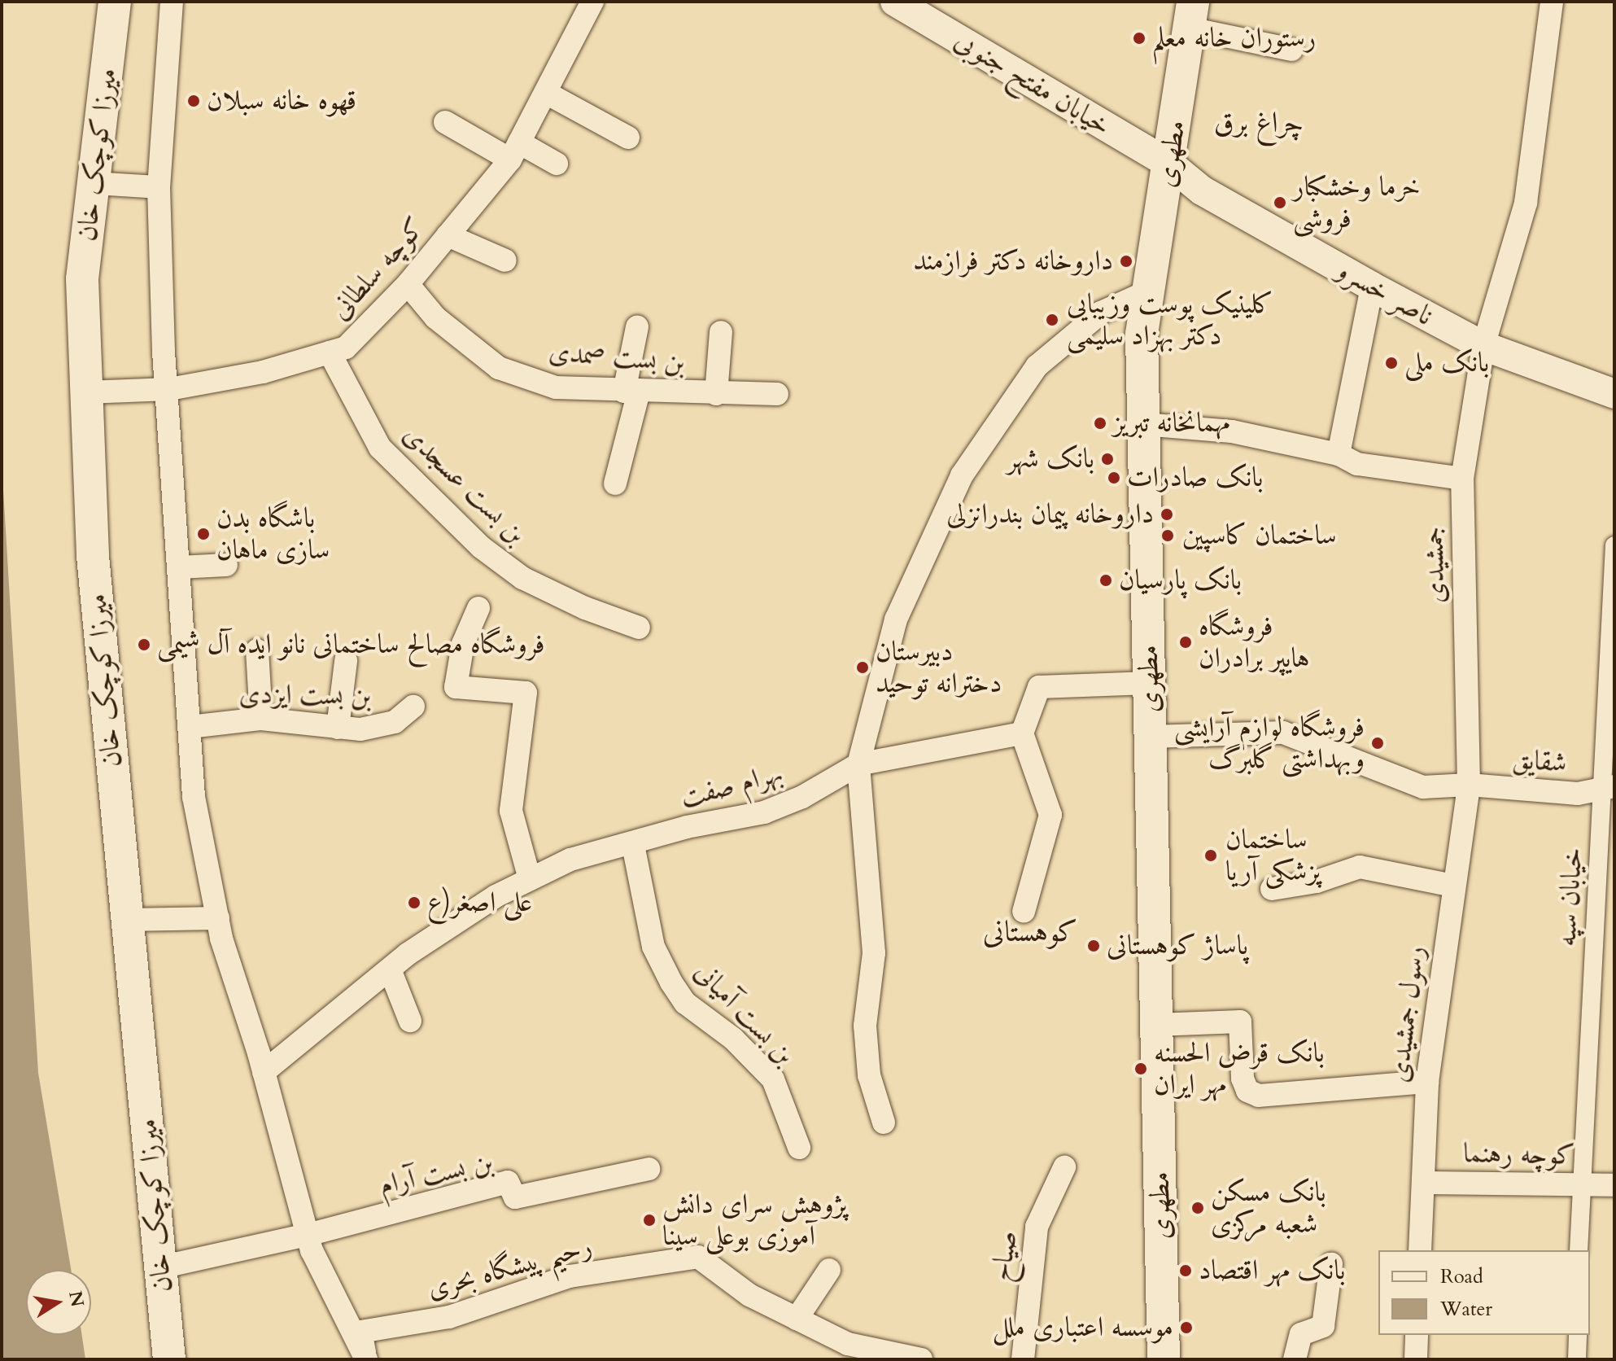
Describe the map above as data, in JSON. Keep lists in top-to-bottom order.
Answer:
{
  "streets": {
    "main road": ["مطهری", "میرزا کوچک خان"],
    "street": [
      "خیابان مفتح جنوبی",
      "کوچه سلطانی",
      "ناصر خسرو",
      "بن بست صمدی",
      "بن بست عسجدی",
      "جمشیدی",
      "بن بست ایزدی",
      "شقایق",
      "بهرام صفت",
      "خیابان سپه",
      "بن بست آمیانی",
      "رسول جمشیدی",
      "کوچه رهنما",
      "بن بست آرام",
      "صیاح",
      "رحیم پیشگاه بحری"
    ]
  },
  "crossings": [
    ["خیابان مفتح جنوبی", "مطهری"],
    ["خیابان مفتح جنوبی", "ناصر خسرو"],
    ["مطهری", "ناصر خسرو"],
    ["مطهری", "شقایق"],
    ["میرزا کوچک خان", "کوچه سلطانی"],
    ["کوچه سلطانی", "بن بست صمدی"],
    ["کوچه سلطانی", "بن بست عسجدی"],
    ["ناصر خسرو", "جمشیدی"],
    ["جمشیدی", "شقایق"],
    ["جمشیدی", "رسول جمشیدی"],
    ["شقایق", "خیابان سپه"],
    ["شقایق", "رسول جمشیدی"],
    ["بهرام صفت", "بن بست آمیانی"],
    ["خیابان سپه", "کوچه رهنما"],
    ["رسول جمشیدی", "کوچه رهنما"]
  ],
  "districts": ["چراغ برق", "کوهستانی"],
  "places": [
    "رستوران خانه معلم",
    "قهوه خانه سبلان",
    "خرما وخشکبار فروشی",
    "داروخانه دکتر فرازمند",
    "کلینیک پوست وزیبایی دکتر بهزاد سلیمی",
    "بانک ملی",
    "مهمانخانه تبریز",
    "بانک شهر",
    "بانک صادرات",
    "داروخانه پیمان بندرانزلی",
    "باشگاه بدن سازی ماهان",
    "ساختمان کاسپین",
    "بانک پارسیان",
    "فروشگاه هایپر برادران",
    "فروشگاه مصالح ساختمانی نانو ایده آل شیمی",
    "دبیرستان دخترانه توحید",
    "فروشگاه لوازم آرایشی وبهداشتی گلبرگ",
    "ساختمان پزشکی آریا",
    "علی اصغر(ع",
    "پاساژ کوهستانی",
    "بانک قرض الحسنه مهر ایران",
    "بانک مسکن شعبه مرکزی",
    "پژوهش سرای دانش آموزی بوعلی سینا",
    "بانک مهر اقتصاد",
    "موسسه اعتباری ملل"
  ],
  "legend": ["Road", "Water"],
  "north": "right"
}
